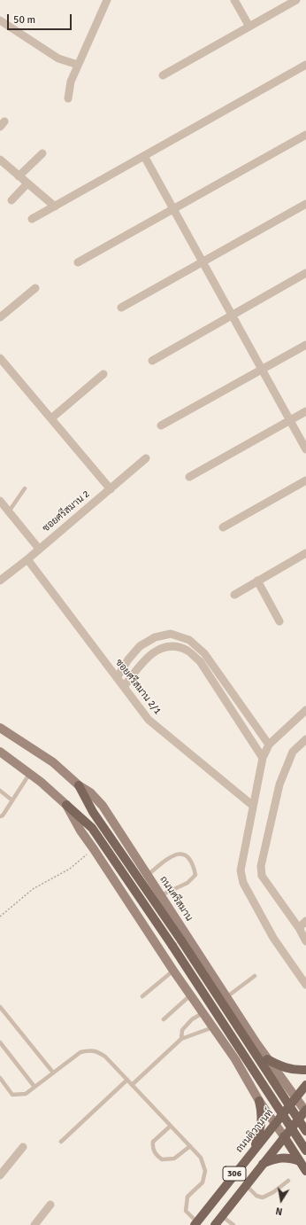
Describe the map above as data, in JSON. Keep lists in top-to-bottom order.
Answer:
{
  "streets": {
    "main road": ["ถนนศรีสมาน", "ถนนติวานนท์", "306"],
    "street": ["ซอยศรีสมาน 2", "ซอยศรีสมาน 2/1"]
  },
  "crossings": [
    ["ซอยศรีสมาน 2", "ซอยศรีสมาน 2/1"],
    ["ถนนศรีสมาน", "ถนนติวานนท์"],
    ["ถนนศรีสมาน", "306"]
  ],
  "scale_bar": "50 m",
  "north": "bottom"
}
